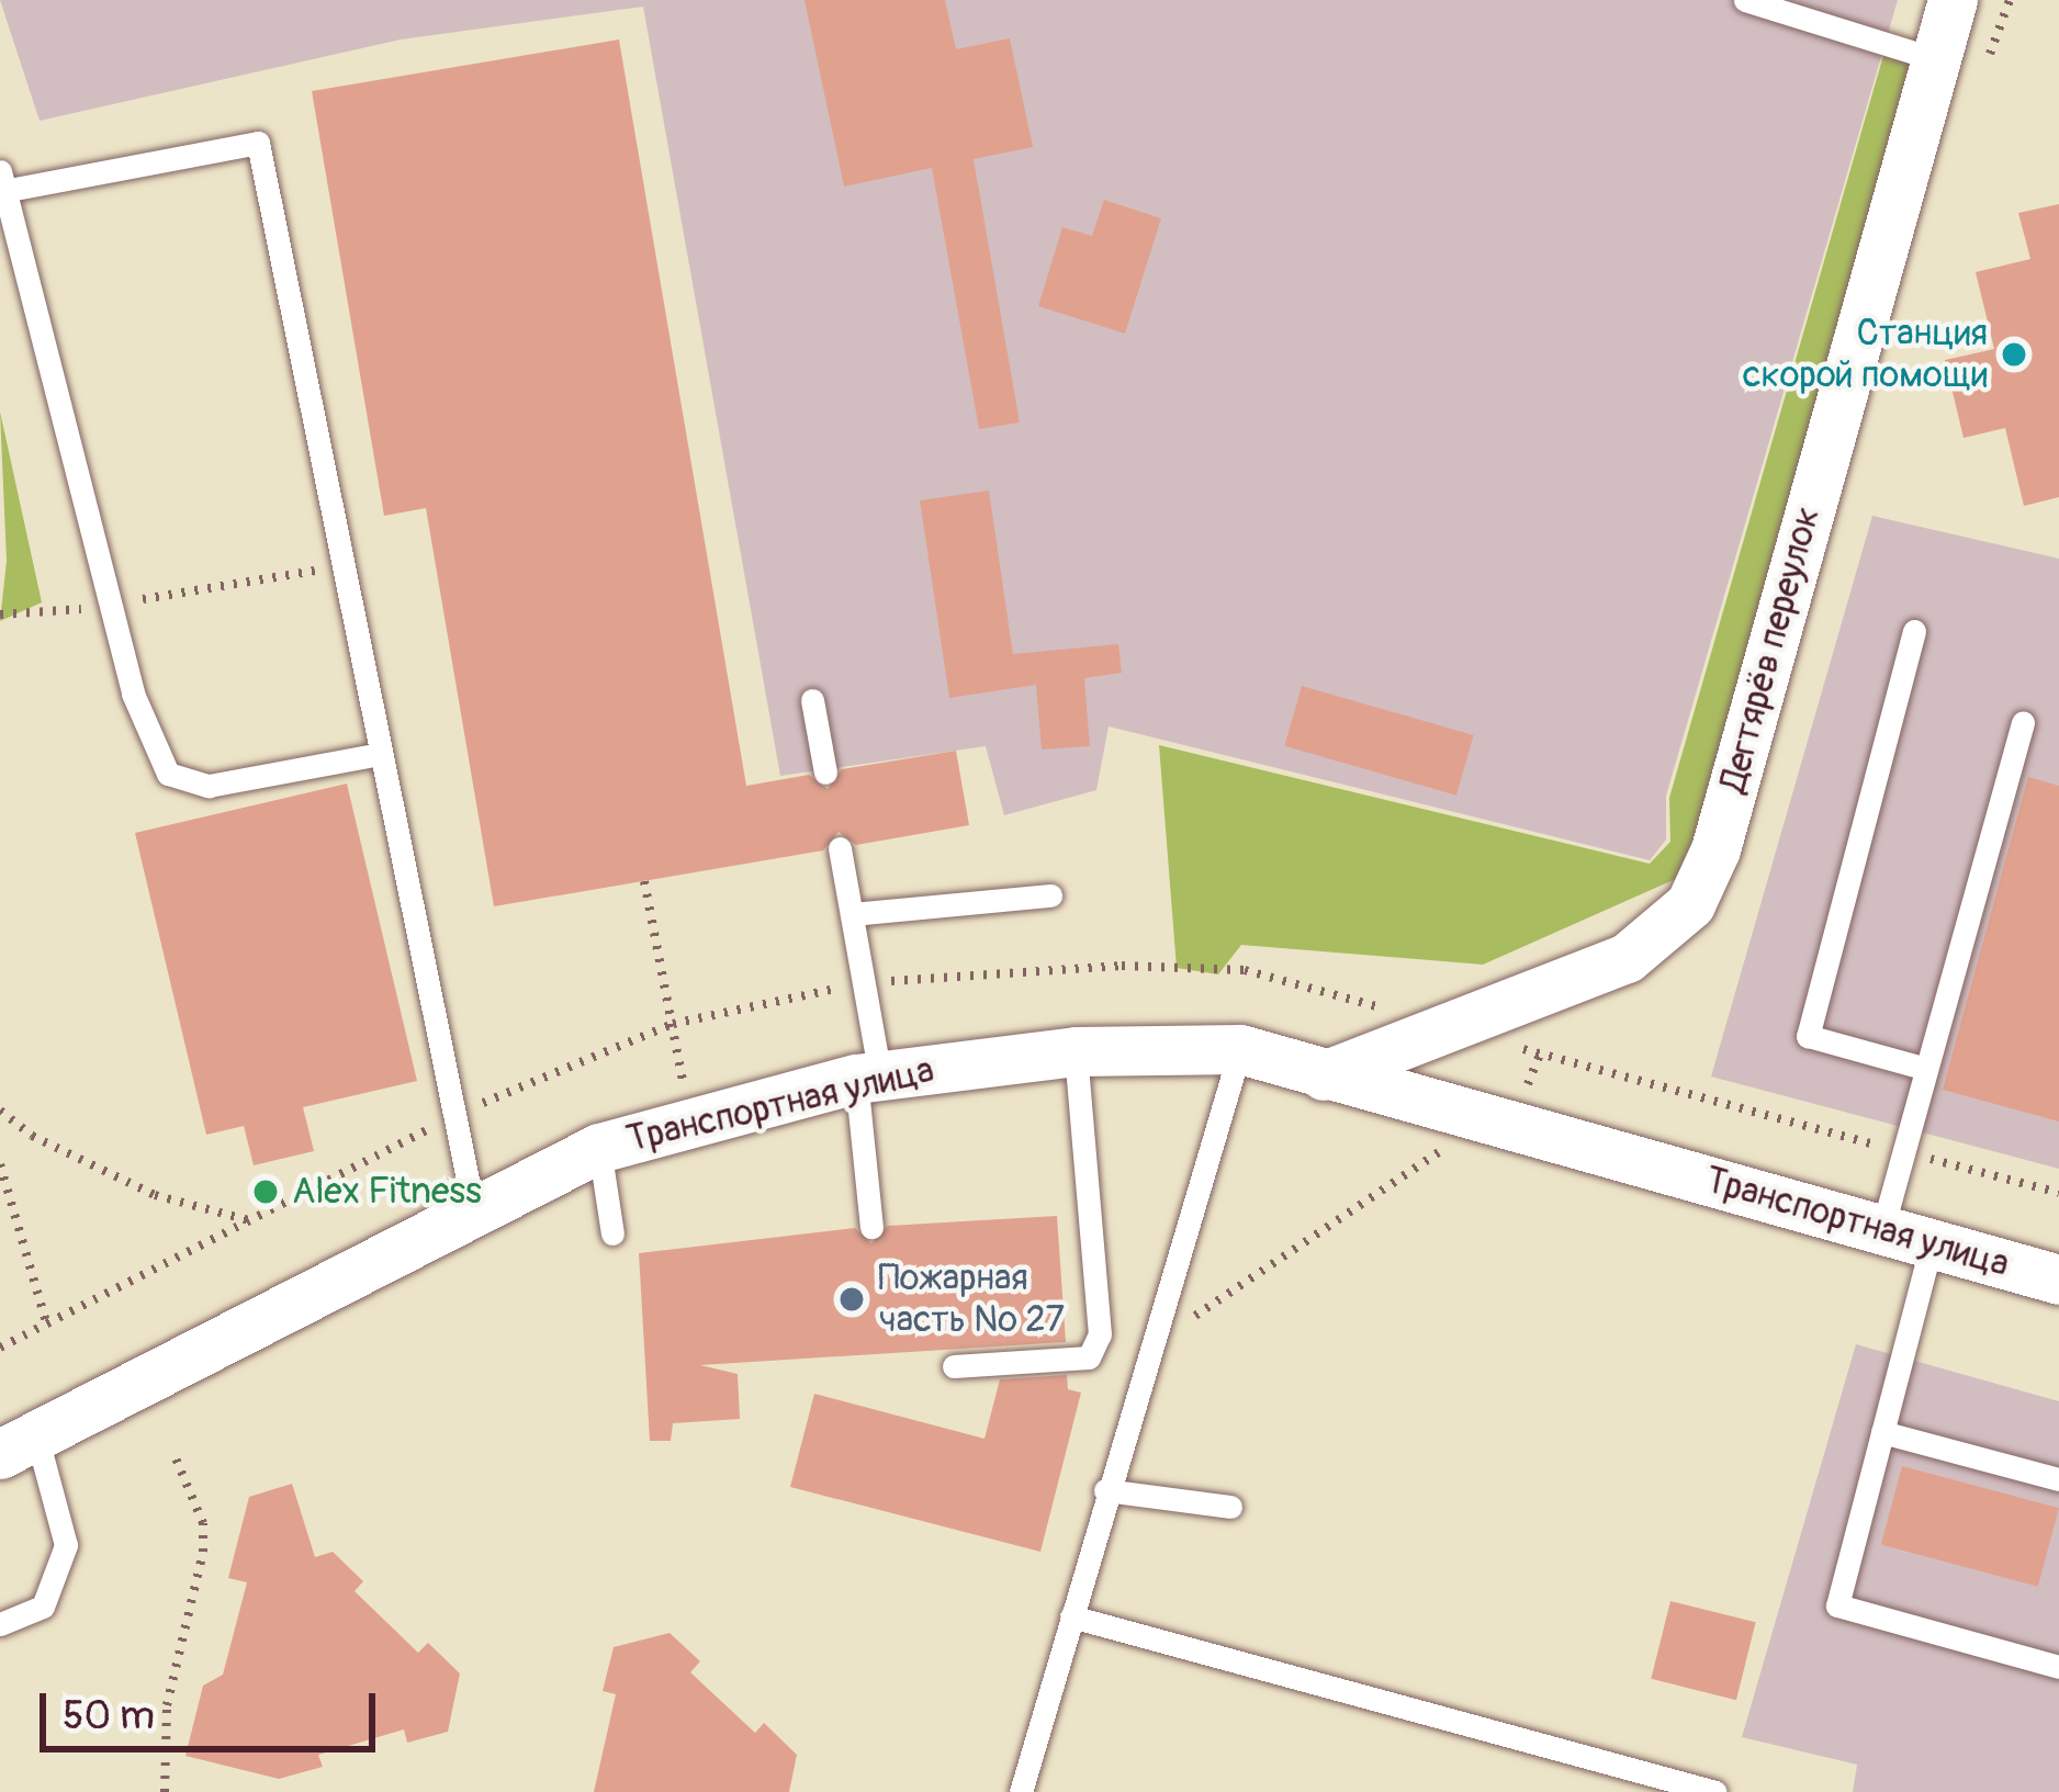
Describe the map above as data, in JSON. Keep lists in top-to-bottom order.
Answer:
{
  "streets": {
    "street": ["Дегтярёв переулок", "Транспортная улица"]
  },
  "crossings": [
    ["Дегтярёв переулок", "Транспортная улица"]
  ],
  "places": ["Станция скорой помощи", "Alex Fitness", "Пожарная часть № 27"],
  "scale_bar": "50 m"
}
